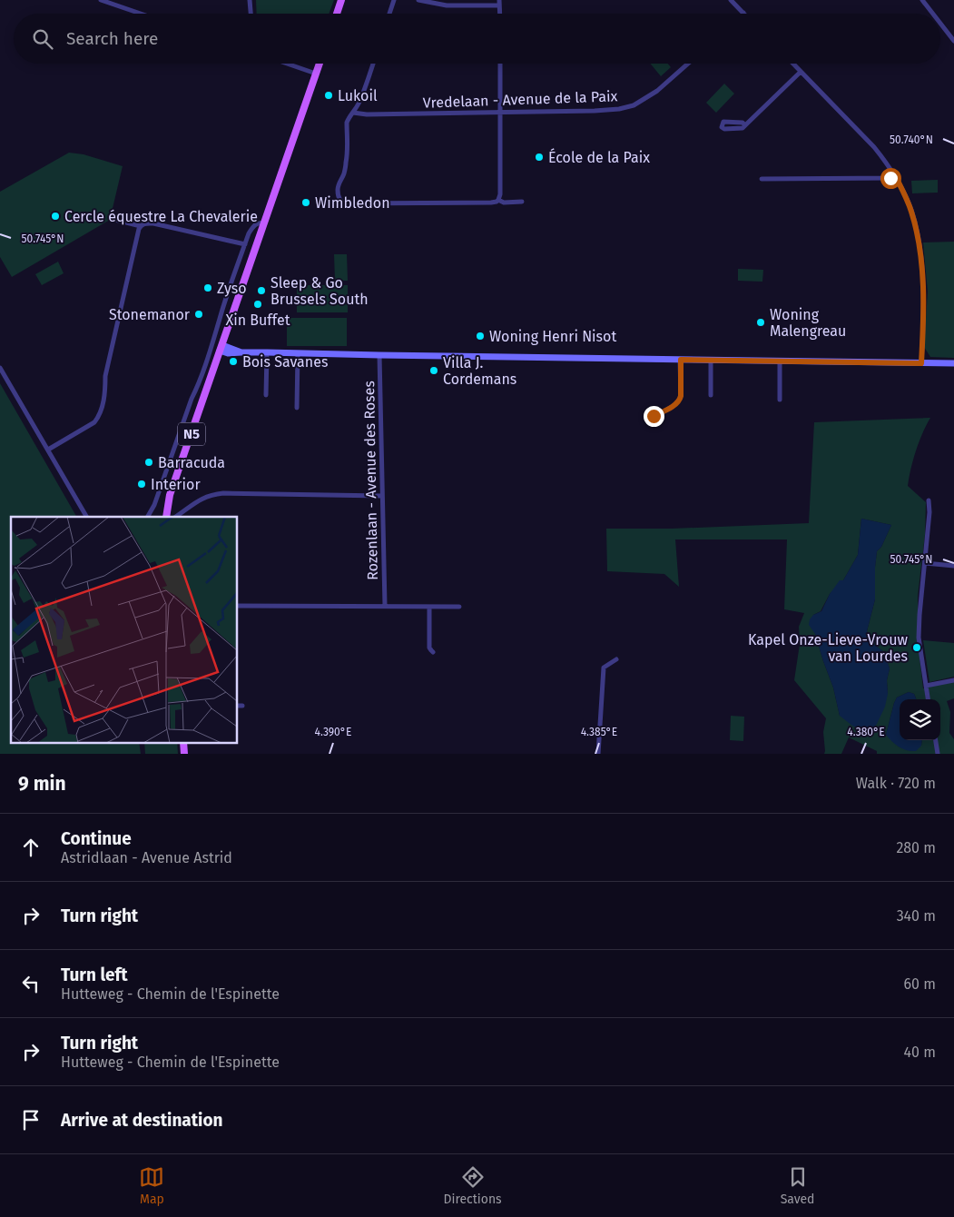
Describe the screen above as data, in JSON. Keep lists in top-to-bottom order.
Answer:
{
  "streets": {
    "main road": ["N5"],
    "street": ["Vredelaan - Avenue de la Paix", "Rozenlaan - Avenue des Roses"]
  },
  "places": [
    "Lukoil",
    "École de la Paix",
    "Wimbledon",
    "Cercle équestre La Chevalerie",
    "Zyso",
    "Sleep & Go Brussels South",
    "Xin Buffet",
    "Stonemanor",
    "Woning Malengreau",
    "Woning Henri Nisot",
    "Bois Savanes",
    "Villa J. Cordemans",
    "Barracuda",
    "Interior",
    "Kapel Onze-Lieve-Vrouw van Lourdes"
  ],
  "page": {
    "search": "Search here",
    "heading": ["9 min", "Walk · 720 m"],
    "list": [
      ["Continue", "Astridlaan - Avenue Astrid", "280 m"],
      ["Turn right", "340 m"],
      ["Turn left", "Hutteweg - Chemin de l'Espinette", "60 m"],
      ["Turn right", "Hutteweg - Chemin de l'Espinette", "40 m"],
      "Arrive at destination"
    ],
    "nav": ["Map", "Directions", "Saved"]
  },
  "coordinates": [
    "50.740°N",
    "50.745°N",
    "4.390°E",
    "4.385°E",
    "4.380°E"
  ]
}
